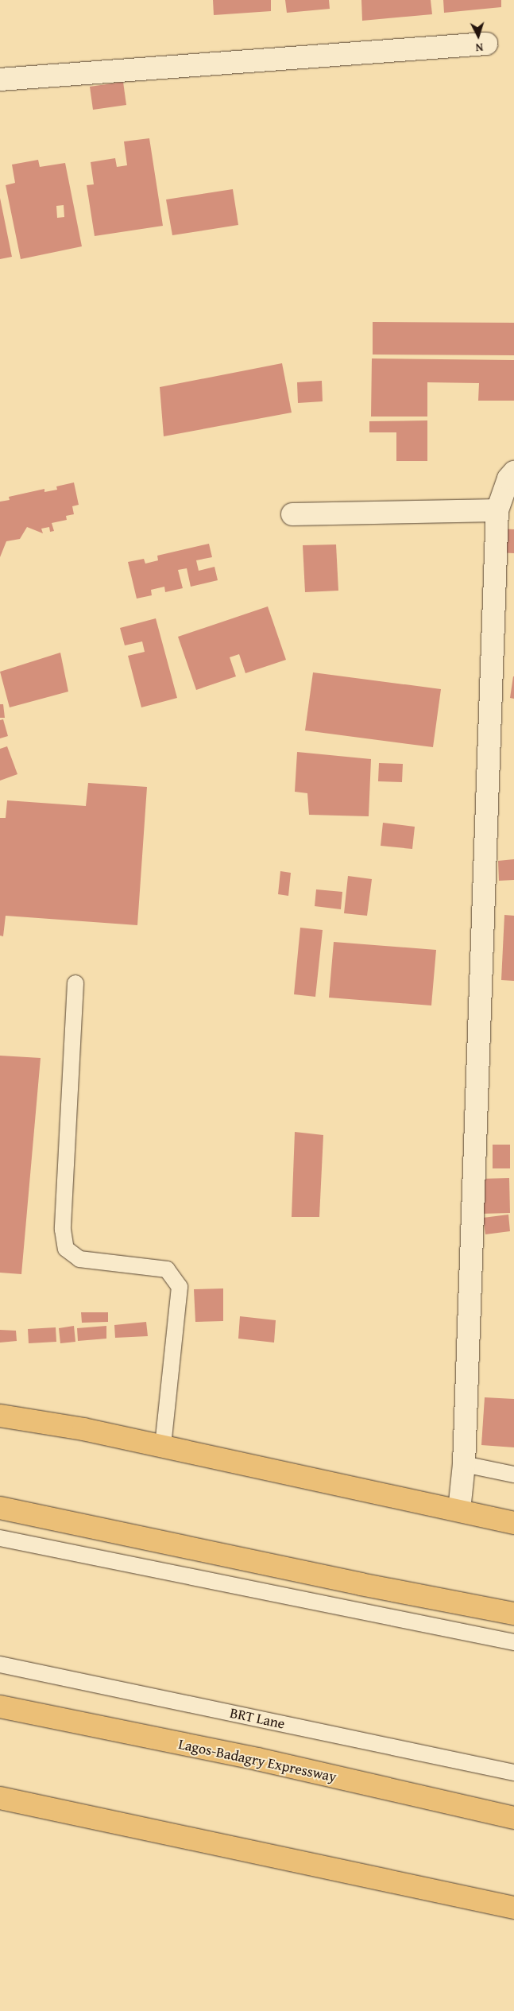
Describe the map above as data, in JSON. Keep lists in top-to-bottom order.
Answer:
{
  "streets": {
    "main road": ["Lagos-Badagry Expressway"],
    "lane": ["BRT Lane"]
  },
  "north": "bottom"
}
